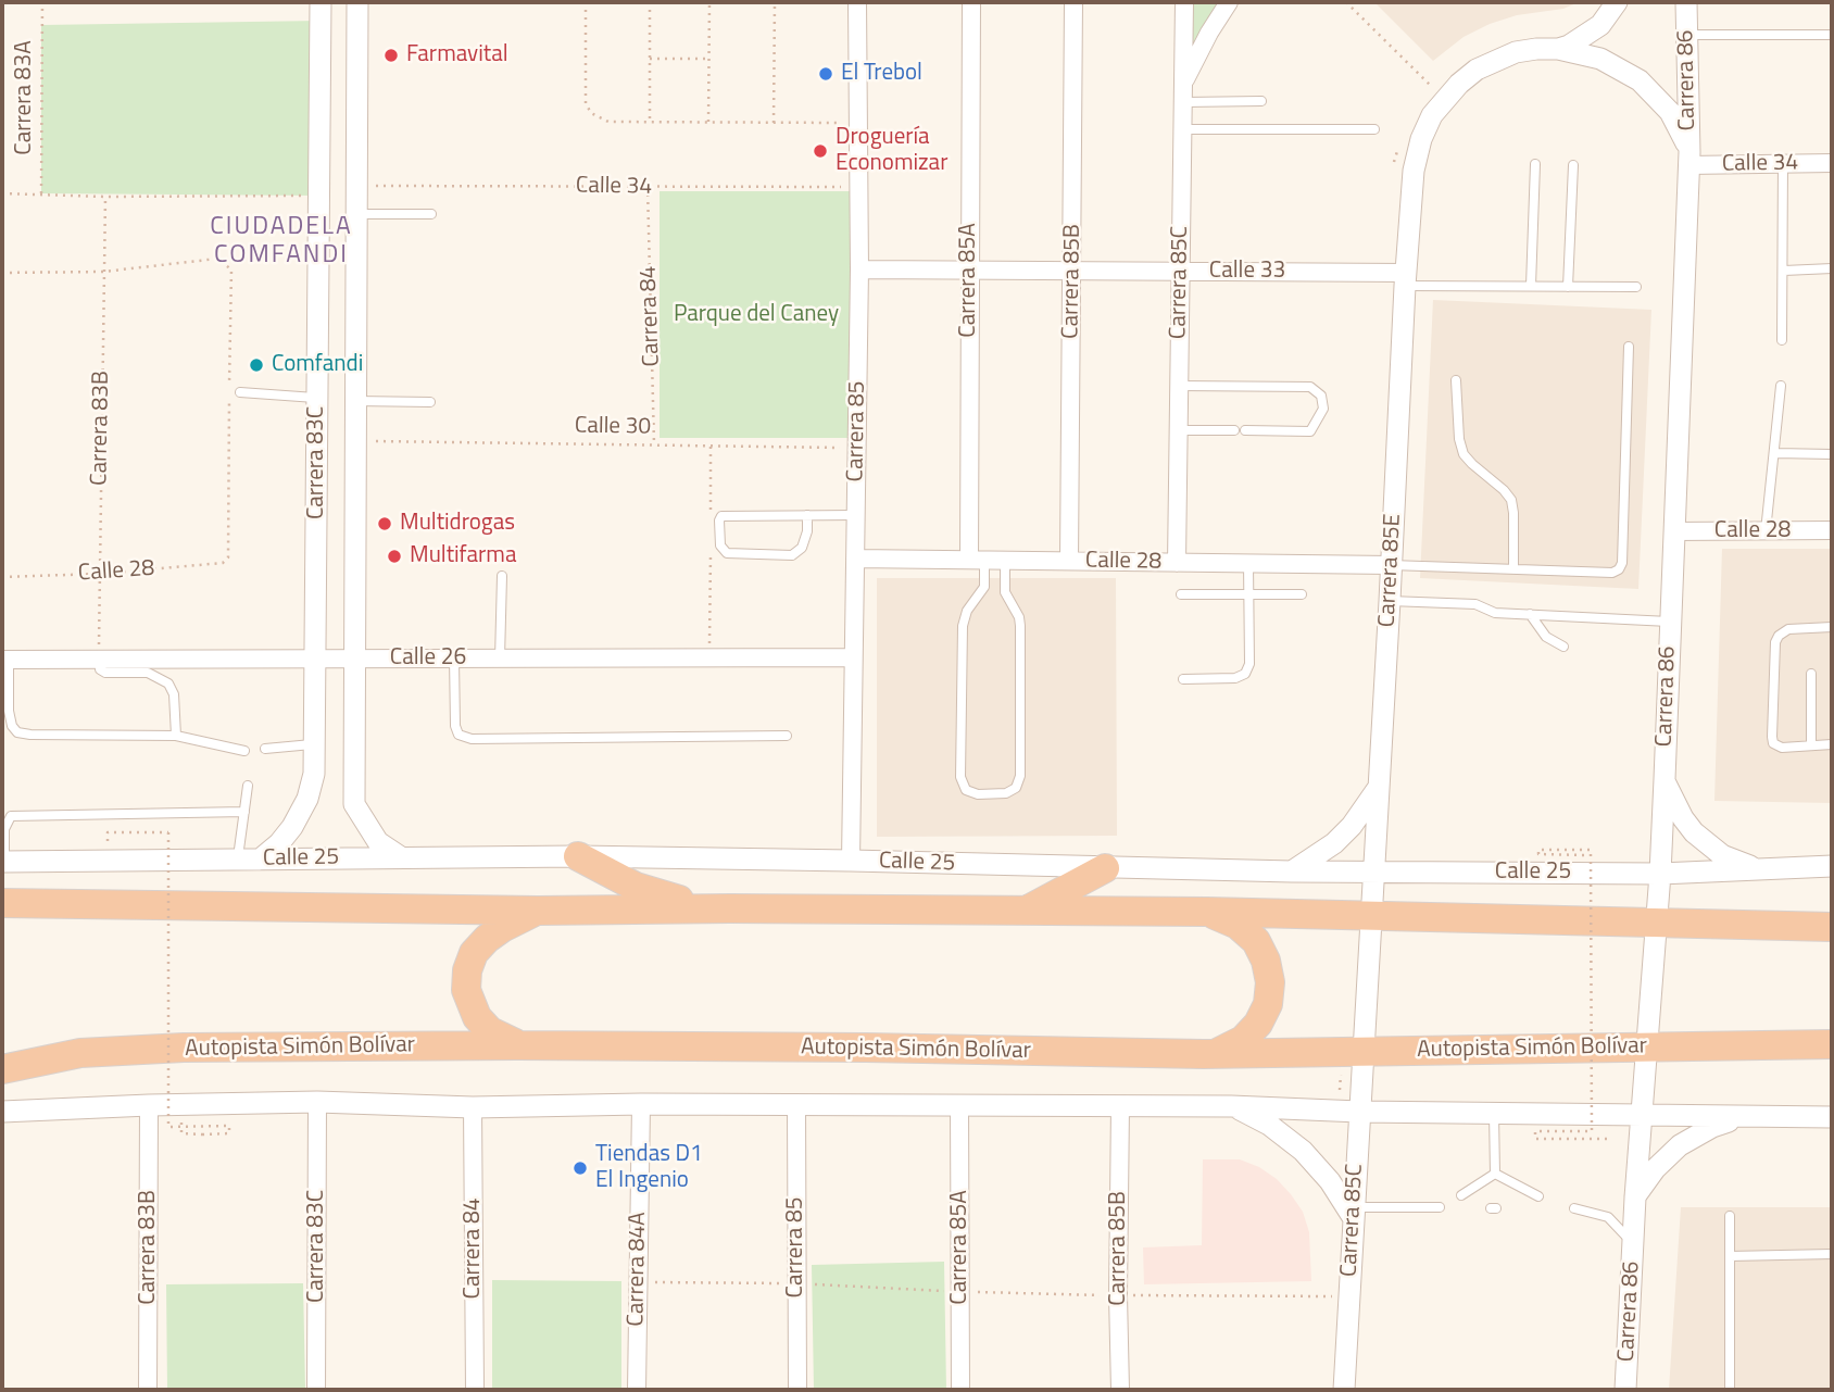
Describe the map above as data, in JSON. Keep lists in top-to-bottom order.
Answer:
{
  "streets": {
    "highway": ["Autopista Simón Bolívar"],
    "street": [
      "Carrera 86",
      "Calle 34",
      "Calle 33",
      "Carrera 85A",
      "Carrera 85B",
      "Carrera 85C",
      "Carrera 84",
      "Carrera 83B",
      "Carrera 85",
      "Carrera 83C",
      "Calle 28",
      "Carrera 85E",
      "Calle 26",
      "Calle 25",
      "Carrera 84A"
    ],
    "path": ["Carrera 83A", "Calle 30"]
  },
  "crossings": [
    ["Carrera 86", "Calle 34"],
    ["Carrera 86", "Calle 28"],
    ["Carrera 86", "Calle 25"],
    ["Carrera 86", "Autopista Simón Bolívar"],
    ["Calle 34", "Carrera 84"],
    ["Calle 34", "Carrera 85"],
    ["Calle 33", "Carrera 85A"],
    ["Calle 33", "Carrera 85B"],
    ["Calle 33", "Carrera 85C"],
    ["Calle 33", "Carrera 85"],
    ["Calle 33", "Carrera 85E"],
    ["Carrera 85A", "Calle 28"],
    ["Carrera 85B", "Calle 28"],
    ["Carrera 85C", "Calle 28"],
    ["Carrera 85C", "Carrera 85E"],
    ["Carrera 85C", "Autopista Simón Bolívar"],
    ["Carrera 84", "Calle 30"],
    ["Calle 30", "Carrera 85"],
    ["Carrera 83B", "Calle 28"],
    ["Carrera 83B", "Calle 26"],
    ["Carrera 85", "Calle 28"],
    ["Carrera 85", "Calle 26"],
    ["Carrera 85", "Calle 25"],
    ["Carrera 83C", "Calle 26"],
    ["Carrera 83C", "Calle 25"],
    ["Calle 28", "Carrera 85E"],
    ["Carrera 85E", "Calle 25"],
    ["Carrera 85E", "Autopista Simón Bolívar"]
  ],
  "districts": ["CIUDADELA COMFANDI"],
  "parks": ["Parque del Caney"],
  "places": [
    "Farmavital",
    "El Trebol",
    "Droguería Economizar",
    "Comfandi",
    "Multidrogas",
    "Multifarma",
    "Tiendas D1 El Ingenio"
  ]
}
